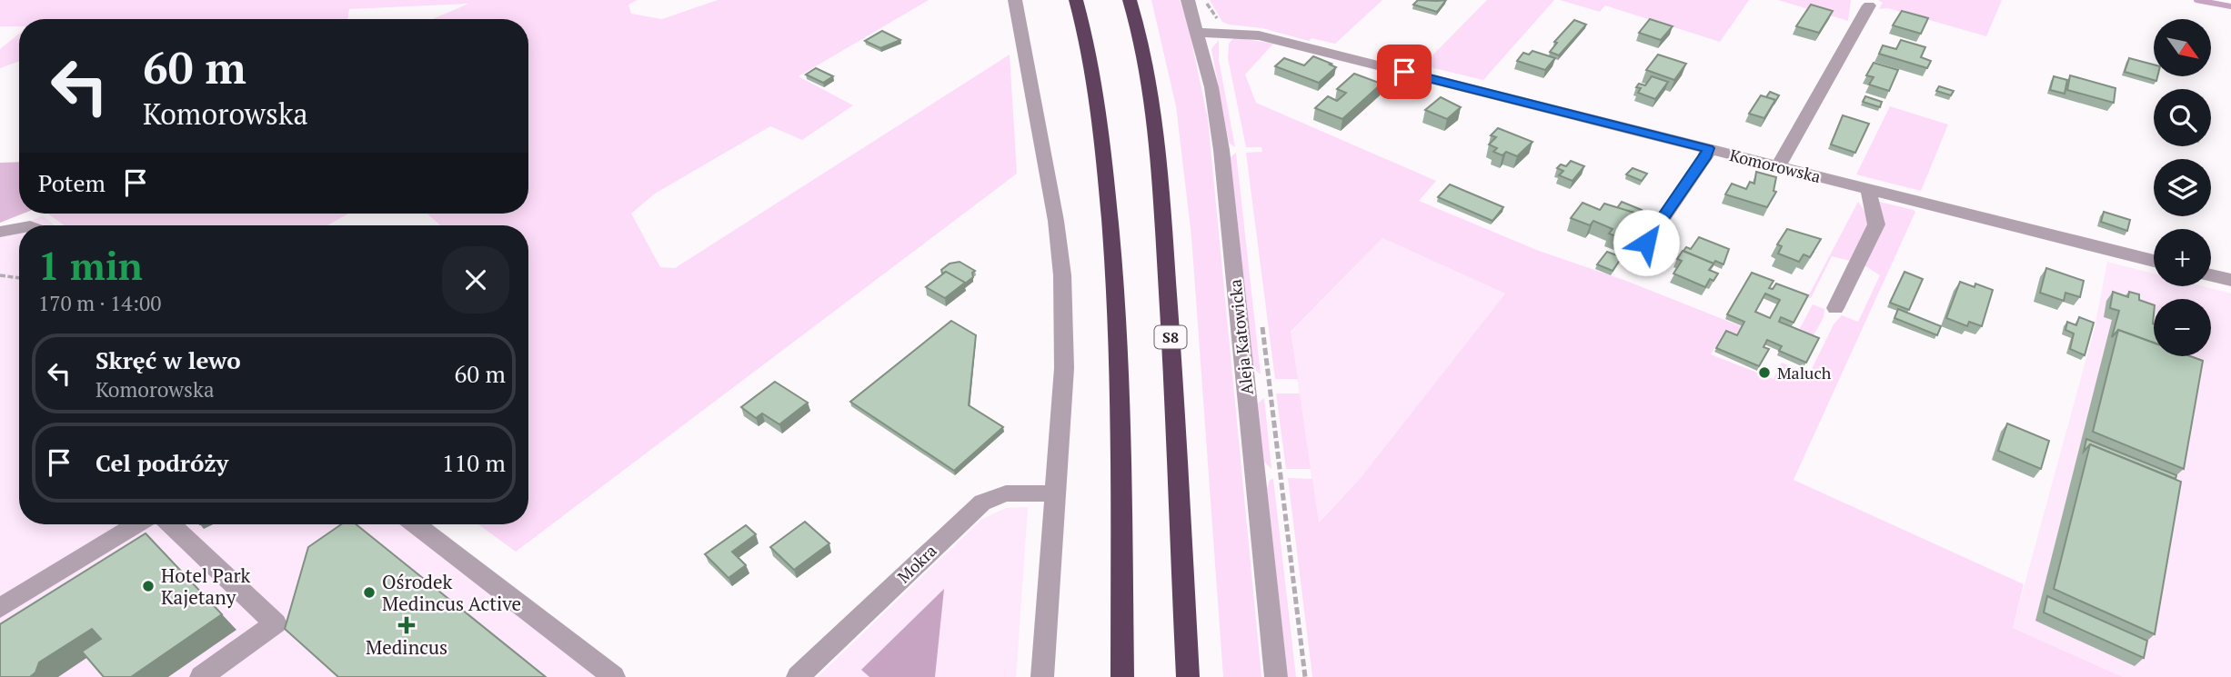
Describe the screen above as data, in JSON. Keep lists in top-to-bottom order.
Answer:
{
  "streets": {
    "highway": ["S8"],
    "street": ["Komorowska", "Aleja Katowicka", "Mokra"]
  },
  "crossings": [
    ["Komorowska", "Aleja Katowicka"]
  ],
  "places": {
    "other": ["Maluch", "Hotel Park Kajetany", "Ośrodek Medincus Active"],
    "health": ["Medincus"]
  },
  "north": "bottom right",
  "page": {
    "map_buttons": ["+", "−"],
    "turn": ["60 m", "Komorowska"],
    "then": "Potem",
    "heading": ["1 min", "170 m · 14:00"],
    "list": [
      {
        "name": "Skręć w lewo",
        "note": "Komorowska",
        "value": "60 m"
      },
      {
        "name": "Cel podróży",
        "value": "110 m"
      }
    ]
  }
}
